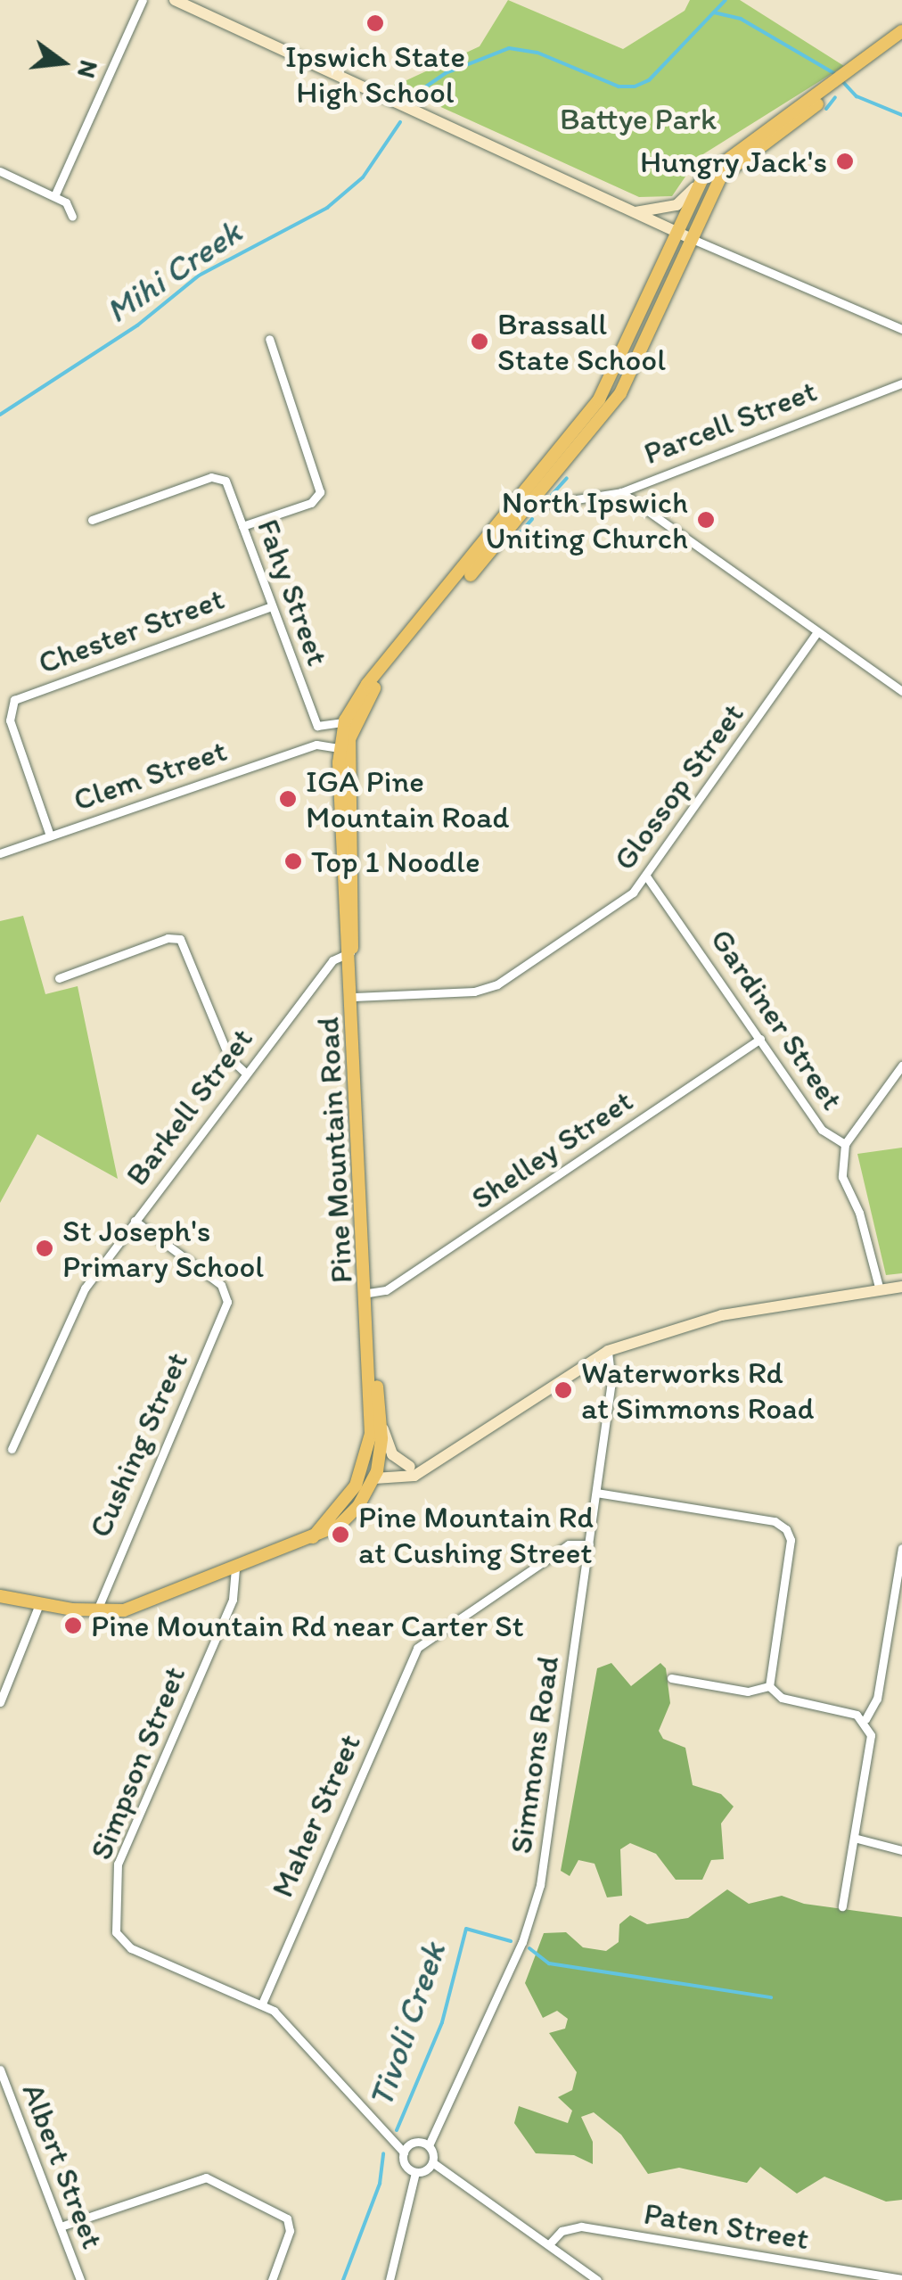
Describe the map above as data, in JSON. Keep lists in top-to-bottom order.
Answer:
{
  "streets": {
    "main road": ["Pine Mountain Road"],
    "street": [
      "Parcell Street",
      "Fahy Street",
      "Chester Street",
      "Clem Street",
      "Glossop Street",
      "Gardiner Street",
      "Barkell Street",
      "Shelley Street",
      "Cushing Street",
      "Simmons Road",
      "Simpson Street",
      "Maher Street",
      "Albert Street",
      "Paten Street"
    ]
  },
  "crossings": [
    ["Parcell Street", "Pine Mountain Road"],
    ["Fahy Street", "Chester Street"],
    ["Chester Street", "Clem Street"],
    ["Glossop Street", "Gardiner Street"],
    ["Glossop Street", "Pine Mountain Road"],
    ["Gardiner Street", "Shelley Street"],
    ["Barkell Street", "Pine Mountain Road"],
    ["Barkell Street", "Cushing Street"],
    ["Shelley Street", "Pine Mountain Road"],
    ["Pine Mountain Road", "Cushing Street"],
    ["Pine Mountain Road", "Simpson Street"],
    ["Simmons Road", "Simpson Street"],
    ["Simmons Road", "Maher Street"],
    ["Simpson Street", "Maher Street"]
  ],
  "water": ["Mihi Creek", "Tivoli Creek"],
  "parks": ["Battye Park"],
  "places": [
    "Ipswich State High School",
    "Hungry Jack's",
    "Brassall State School",
    "North Ipswich Uniting Church",
    "IGA Pine Mountain Road",
    "Top 1 Noodle",
    "St Joseph's Primary School",
    "Waterworks Rd at Simmons Road",
    "Pine Mountain Rd at Cushing Street",
    "Pine Mountain Rd near Carter St"
  ],
  "north": "right"
}
